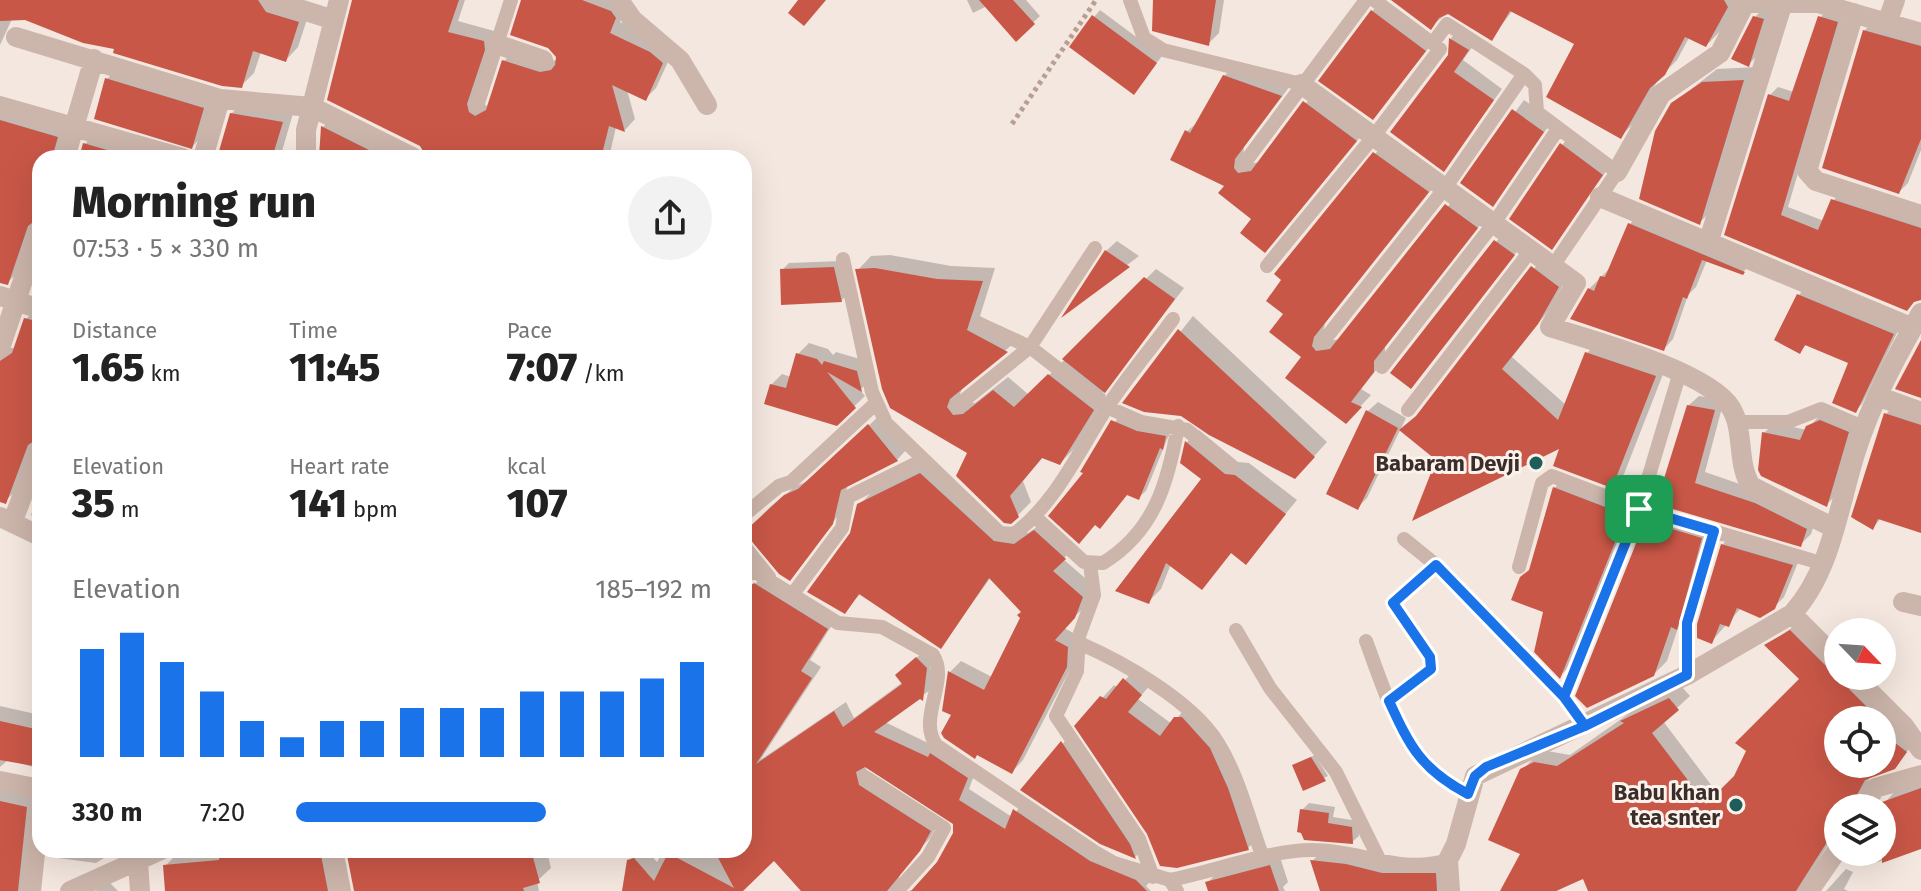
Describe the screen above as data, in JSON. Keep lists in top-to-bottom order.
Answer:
{
  "places": ["Babaram Devji", "Babu khan tea snter"],
  "north": "bottom right",
  "page": {
    "heading": ["Morning run", "07:53 · 5 × 330 m"],
    "stats": [
      ["Distance", "1.65 km"],
      ["Time", "11:45"],
      ["Pace", "7:07 /km"],
      ["Elevation", "35 m"],
      ["Heart rate", "141 bpm"],
      ["kcal", "107"]
    ],
    "chart": ["Elevation", "185–192 m"],
    "list": [
      {
        "name": "330 m",
        "note": "7:20"
      }
    ]
  }
}
